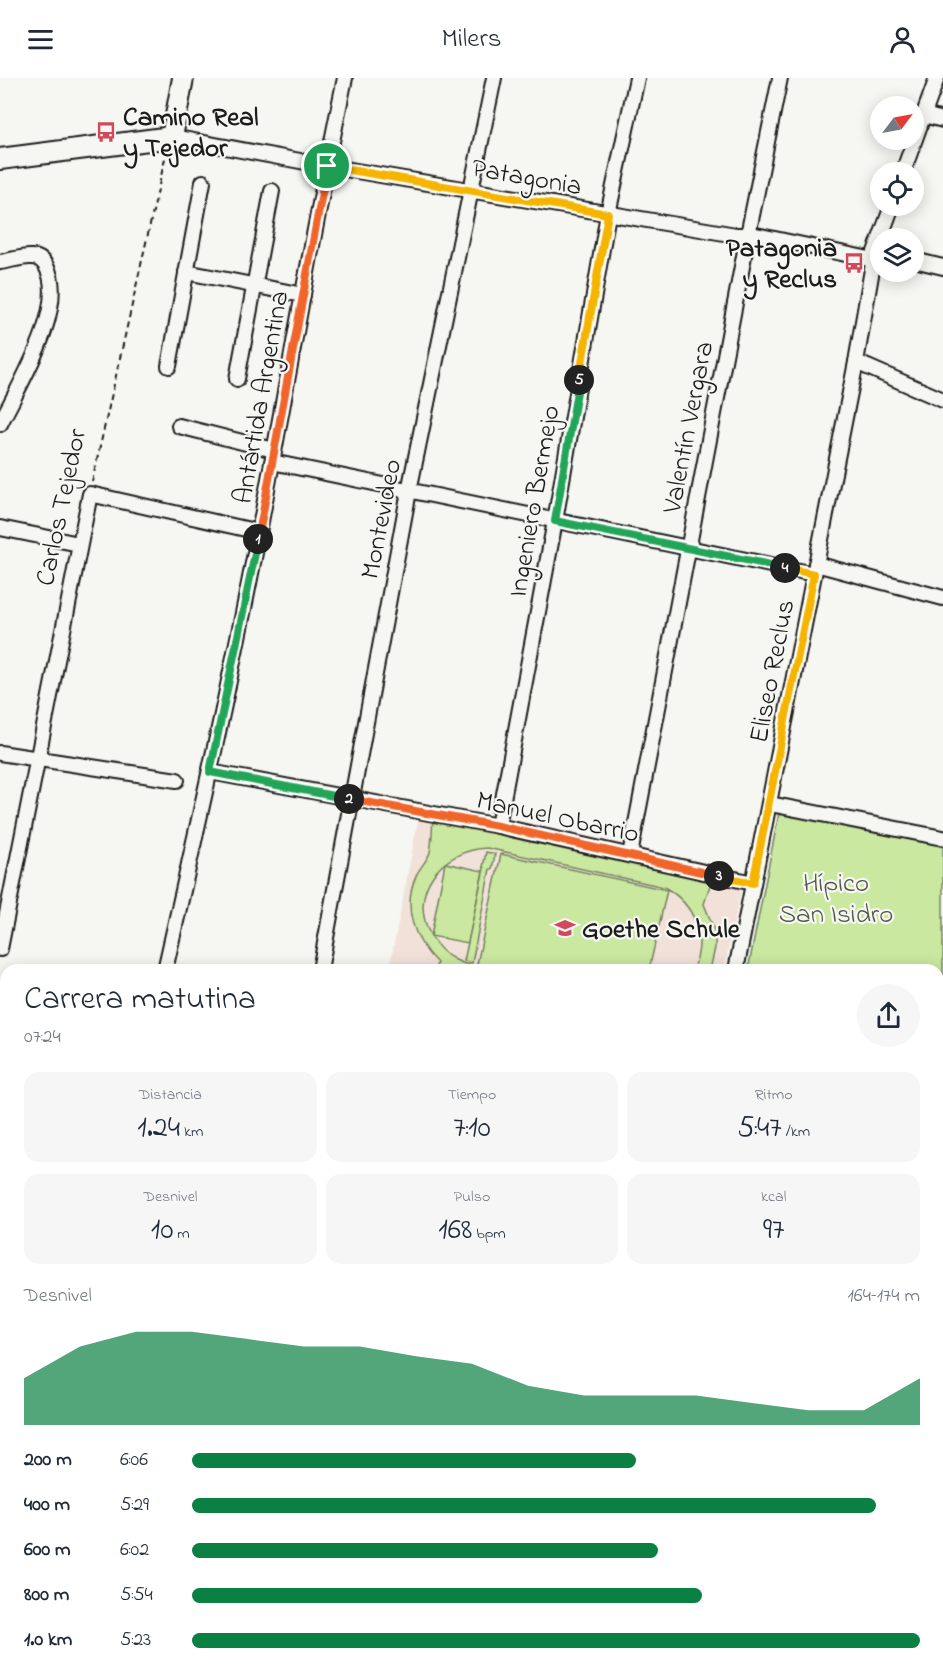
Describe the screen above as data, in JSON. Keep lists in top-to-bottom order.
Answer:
{
  "streets": {
    "street": [
      "Patagonia",
      "Antártida Argentina",
      "Valentín Vergara",
      "Ingeniero Bermejo",
      "Carlos Tejedor",
      "Montevideo",
      "Eliseo Reclus",
      "Manuel Obarrio"
    ]
  },
  "crossings": [
    ["Patagonia", "Antártida Argentina"],
    ["Patagonia", "Valentín Vergara"],
    ["Patagonia", "Ingeniero Bermejo"],
    ["Patagonia", "Carlos Tejedor"],
    ["Patagonia", "Montevideo"],
    ["Antártida Argentina", "Manuel Obarrio"],
    ["Valentín Vergara", "Manuel Obarrio"],
    ["Ingeniero Bermejo", "Manuel Obarrio"],
    ["Montevideo", "Manuel Obarrio"],
    ["Eliseo Reclus", "Manuel Obarrio"]
  ],
  "parks": ["Hípico San Isidro"],
  "places": {
    "bus stop": ["Camino Real y Tejedor", "Patagonia y Reclus"],
    "school or university": ["Goethe Schule"]
  },
  "north": "top right",
  "page": {
    "header": "Milers",
    "pins": [
      "5",
      "1",
      "4",
      "2",
      "3"
    ],
    "heading": ["Carrera matutina", "07:24"],
    "stats": [
      ["Distancia", "1.24 km"],
      ["Tiempo", "7:10"],
      ["Ritmo", "5:47 /km"],
      ["Desnivel", "10 m"],
      ["Pulso", "168 bpm"],
      ["kcal", "97"]
    ],
    "chart": ["Desnivel", "164–174 m"],
    "list": [
      {
        "name": "200 m",
        "note": "6:06"
      },
      {
        "name": "400 m",
        "note": "5:29"
      },
      {
        "name": "600 m",
        "note": "6:02"
      },
      {
        "name": "800 m",
        "note": "5:54"
      },
      {
        "name": "1.0 km",
        "note": "5:23"
      }
    ]
  }
}
